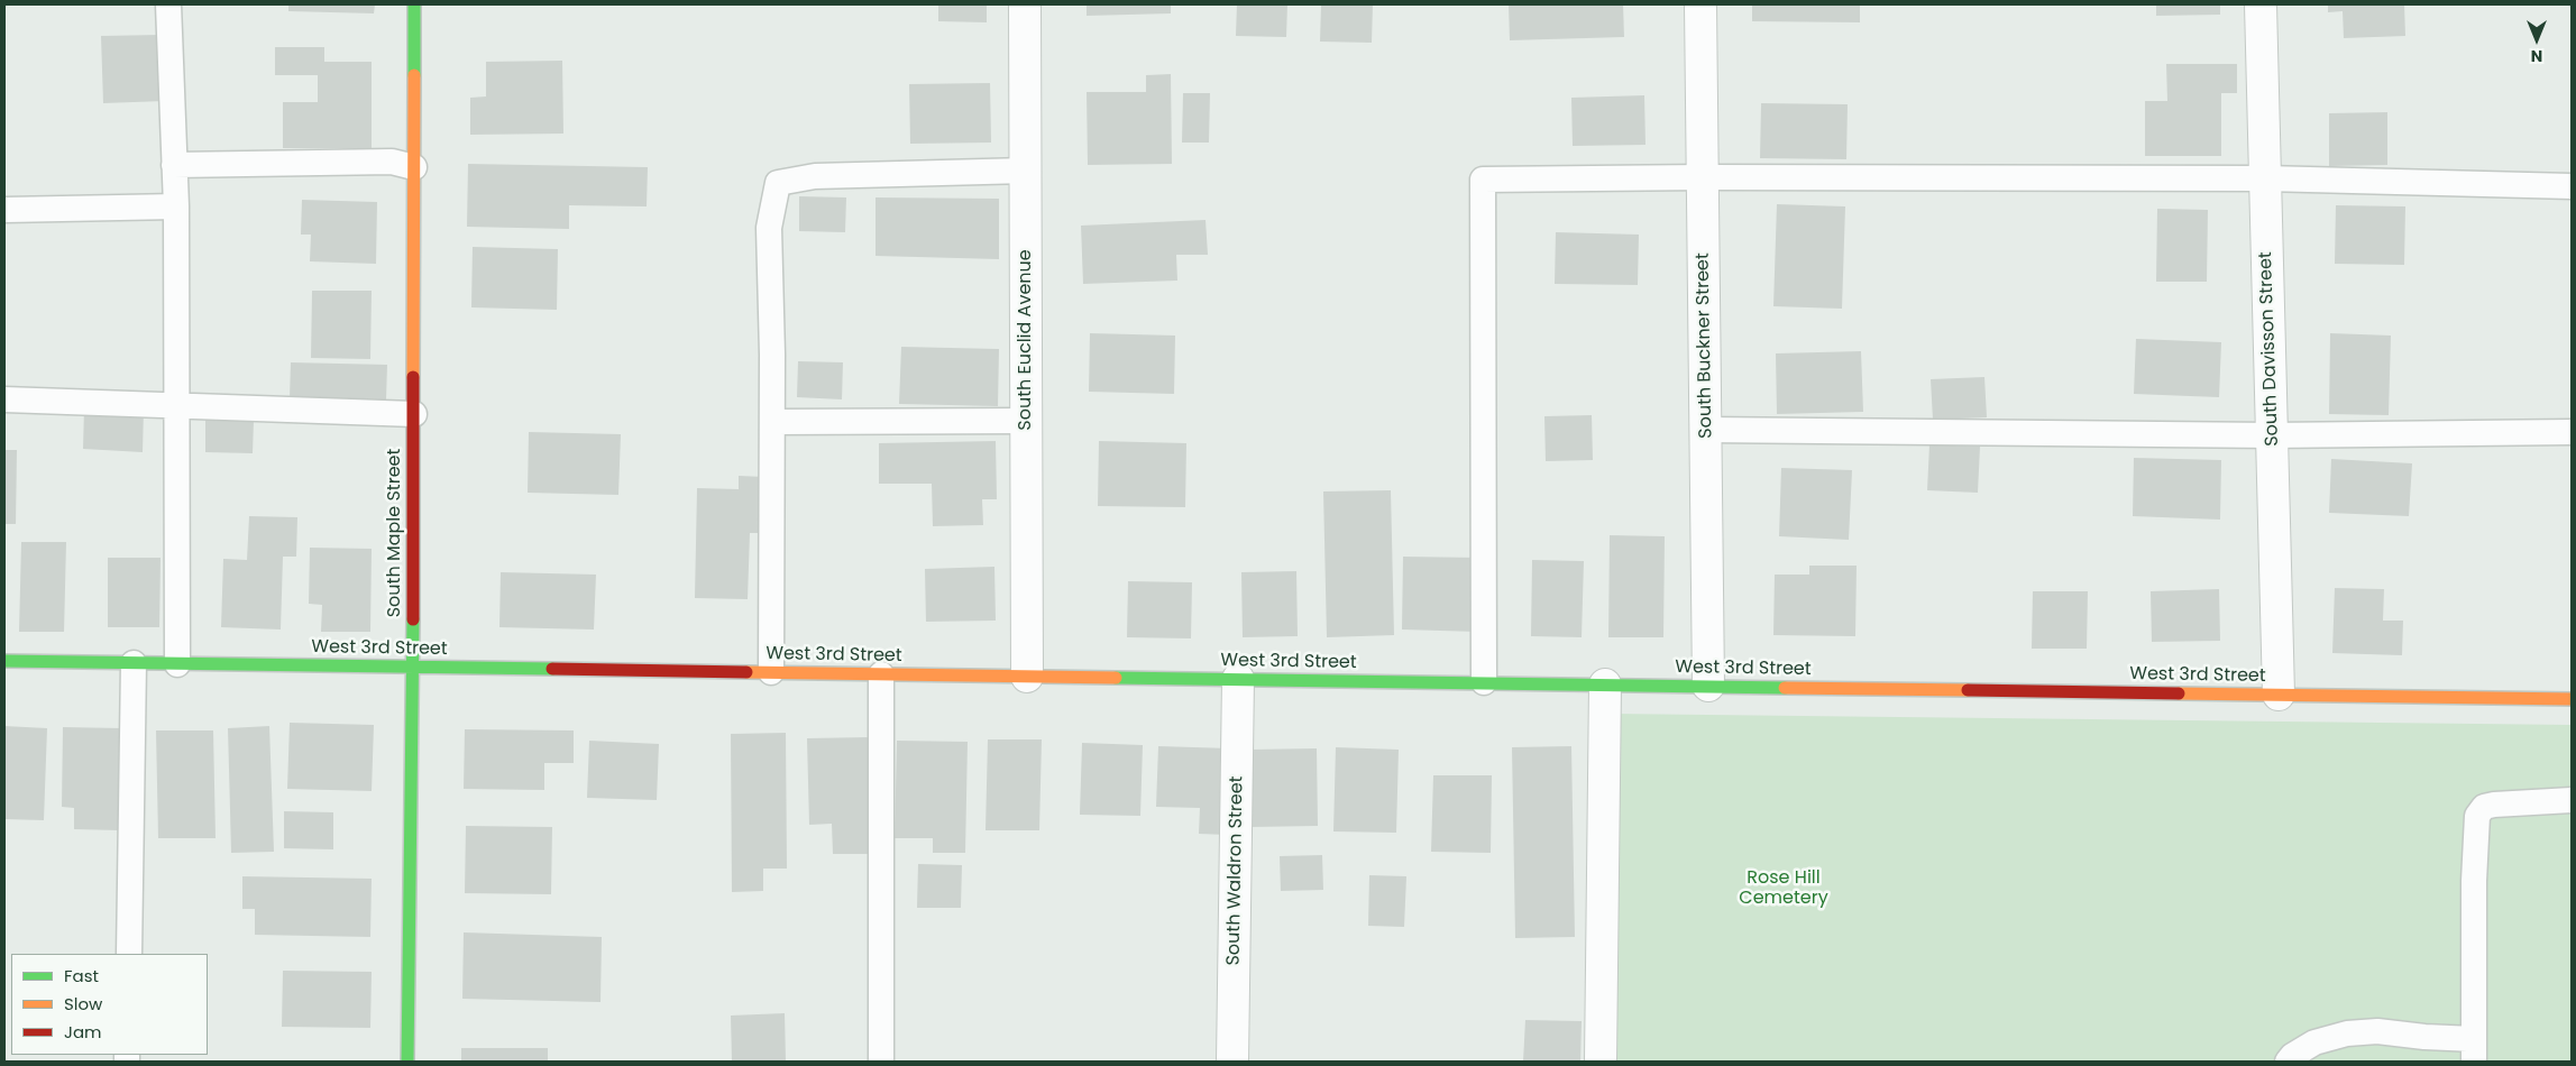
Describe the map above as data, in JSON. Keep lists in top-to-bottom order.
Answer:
{
  "streets": {
    "street": [
      "South Euclid Avenue",
      "South Buckner Street",
      "South Davisson Street",
      "South Maple Street",
      "West 3rd Street",
      "South Waldron Street"
    ]
  },
  "crossings": [
    ["South Euclid Avenue", "West 3rd Street"],
    ["South Buckner Street", "West 3rd Street"],
    ["South Davisson Street", "West 3rd Street"],
    ["South Maple Street", "West 3rd Street"],
    ["West 3rd Street", "South Waldron Street"]
  ],
  "parks": ["Rose Hill Cemetery"],
  "legend": ["Fast", "Slow", "Jam"],
  "north": "bottom"
}
